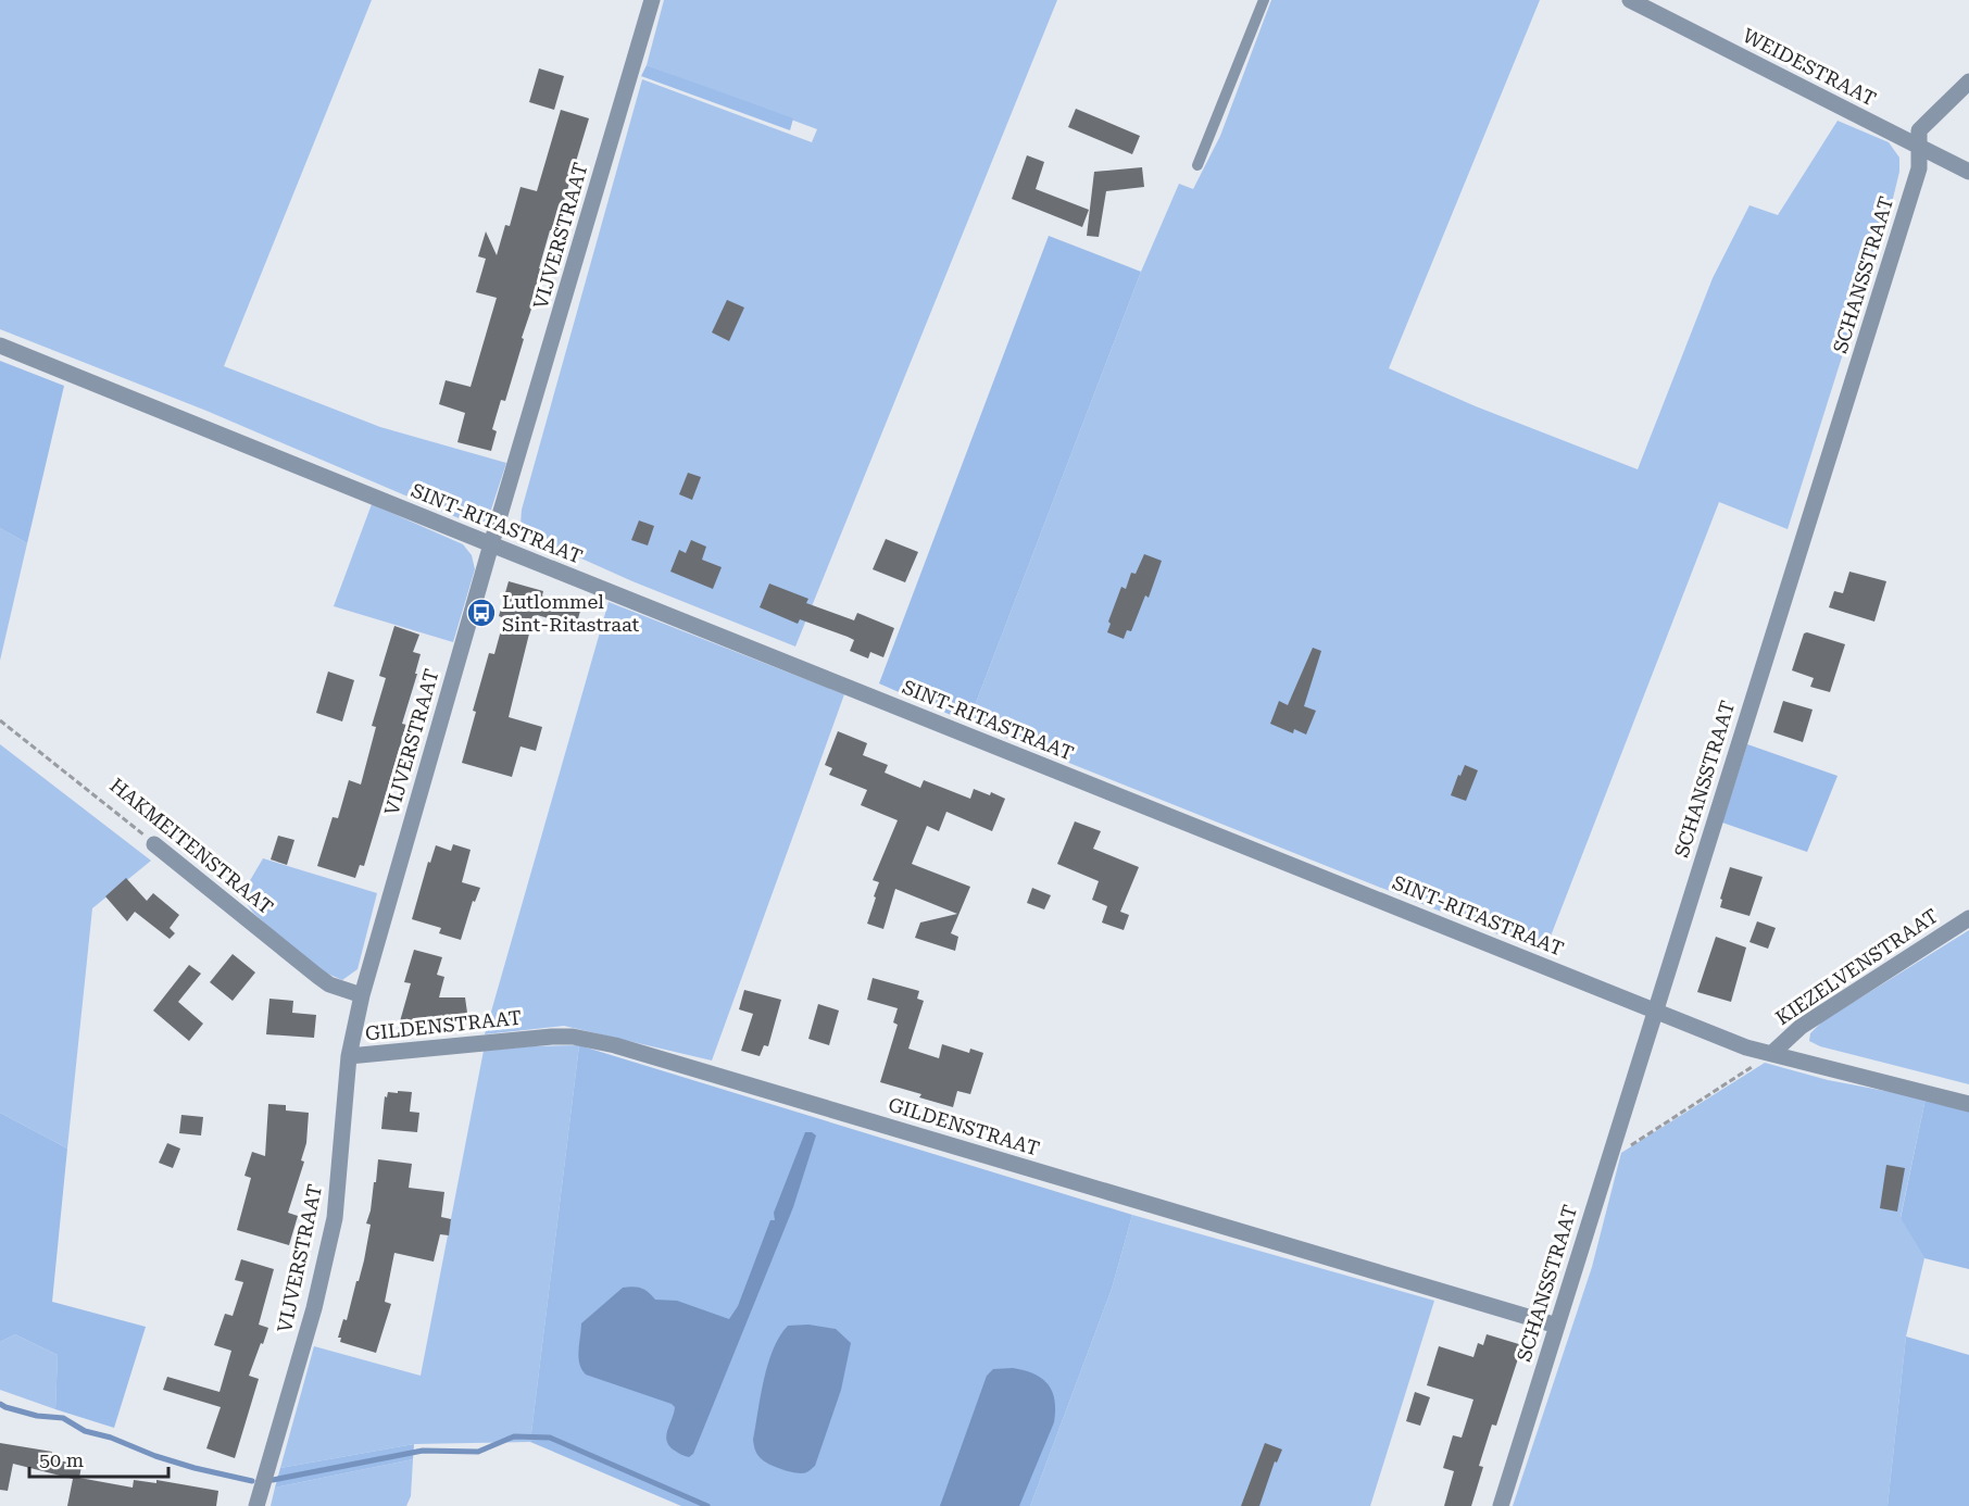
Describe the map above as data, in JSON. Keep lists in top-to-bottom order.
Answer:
{
  "streets": {
    "street": [
      "WEIDESTRAAT",
      "VIJVERSTRAAT",
      "SCHANSSTRAAT",
      "SINT-RITASTRAAT",
      "HAKMEITENSTRAAT",
      "KIEZELVENSTRAAT",
      "GILDENSTRAAT"
    ]
  },
  "crossings": [
    ["WEIDESTRAAT", "SCHANSSTRAAT"],
    ["VIJVERSTRAAT", "SINT-RITASTRAAT"],
    ["VIJVERSTRAAT", "HAKMEITENSTRAAT"],
    ["VIJVERSTRAAT", "GILDENSTRAAT"],
    ["SCHANSSTRAAT", "SINT-RITASTRAAT"],
    ["SCHANSSTRAAT", "GILDENSTRAAT"],
    ["SINT-RITASTRAAT", "KIEZELVENSTRAAT"]
  ],
  "places": {
    "bus stop": ["Lutlommel Sint-Ritastraat"]
  },
  "scale_bar": "50 m"
}
